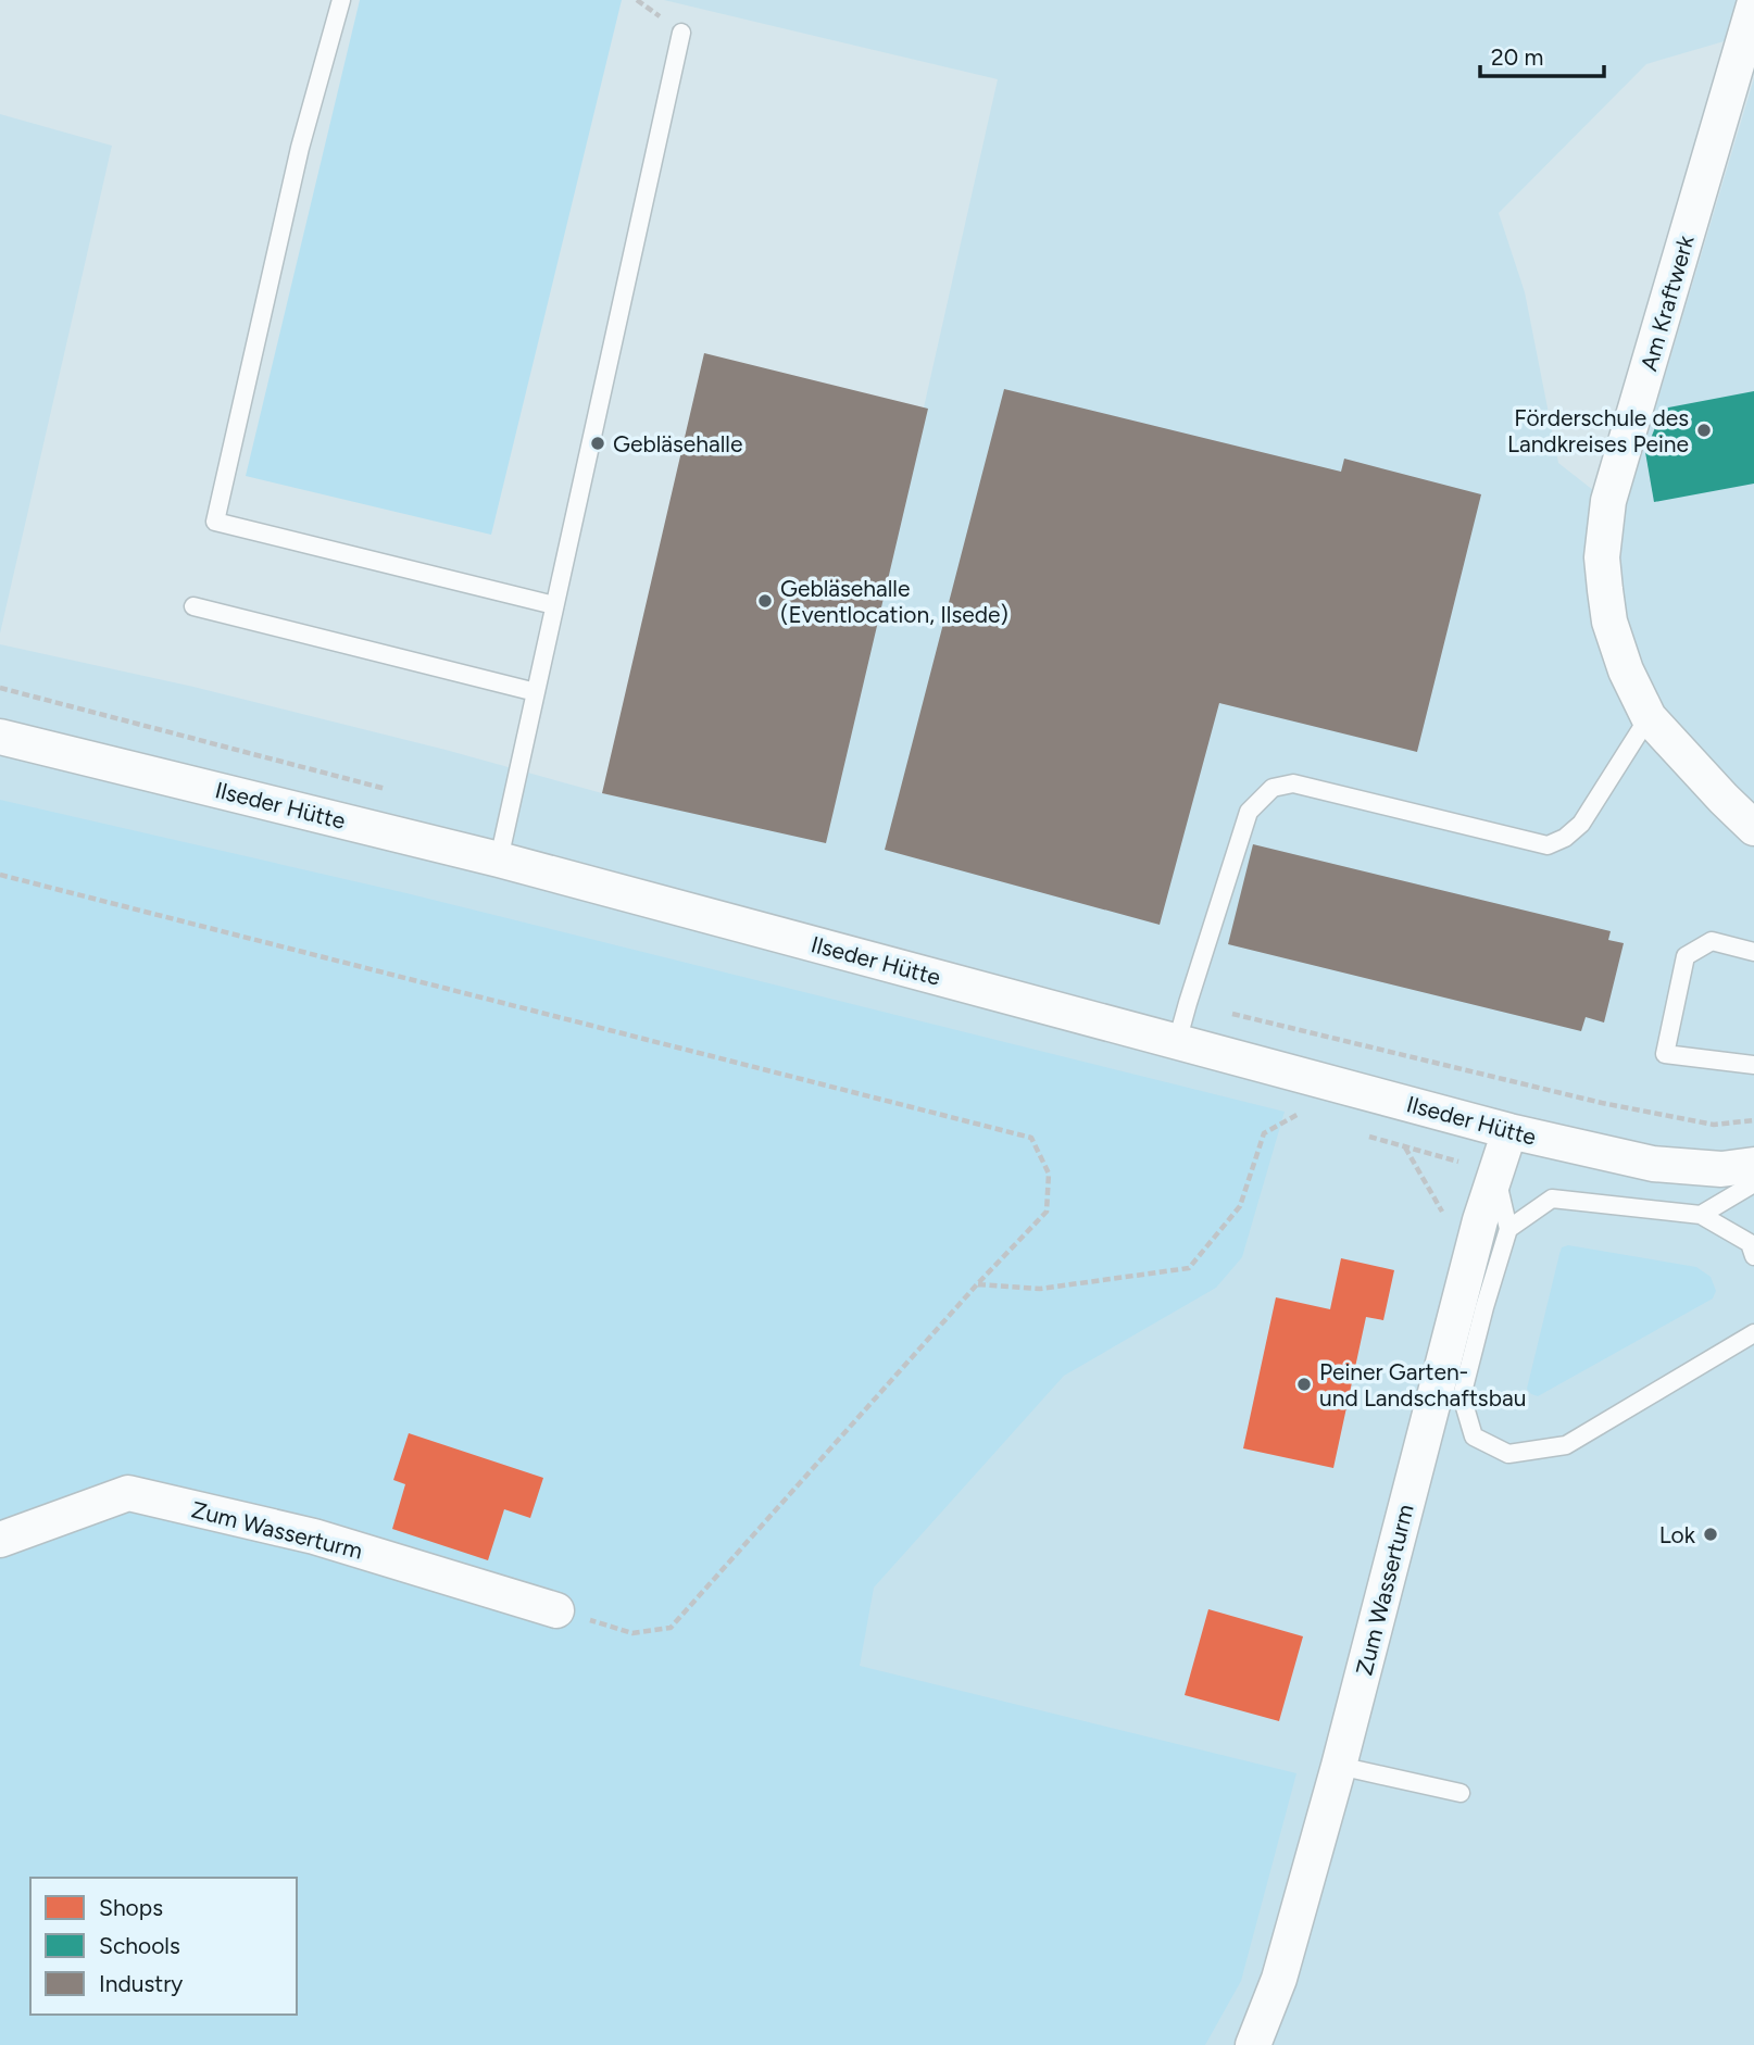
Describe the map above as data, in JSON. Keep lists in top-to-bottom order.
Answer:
{
  "streets": {
    "street": ["Am Kraftwerk", "Ilseder Hütte", "Zum Wasserturm"]
  },
  "crossings": [
    ["Ilseder Hütte", "Zum Wasserturm"]
  ],
  "places": [
    "Förderschule des Landkreises Peine",
    "Gebläsehalle",
    "Gebläsehalle (Eventlocation, Ilsede)",
    "Peiner Garten- und Landschaftsbau",
    "Lok"
  ],
  "legend": ["Shops", "Schools", "Industry"],
  "scale_bar": "20 m"
}
